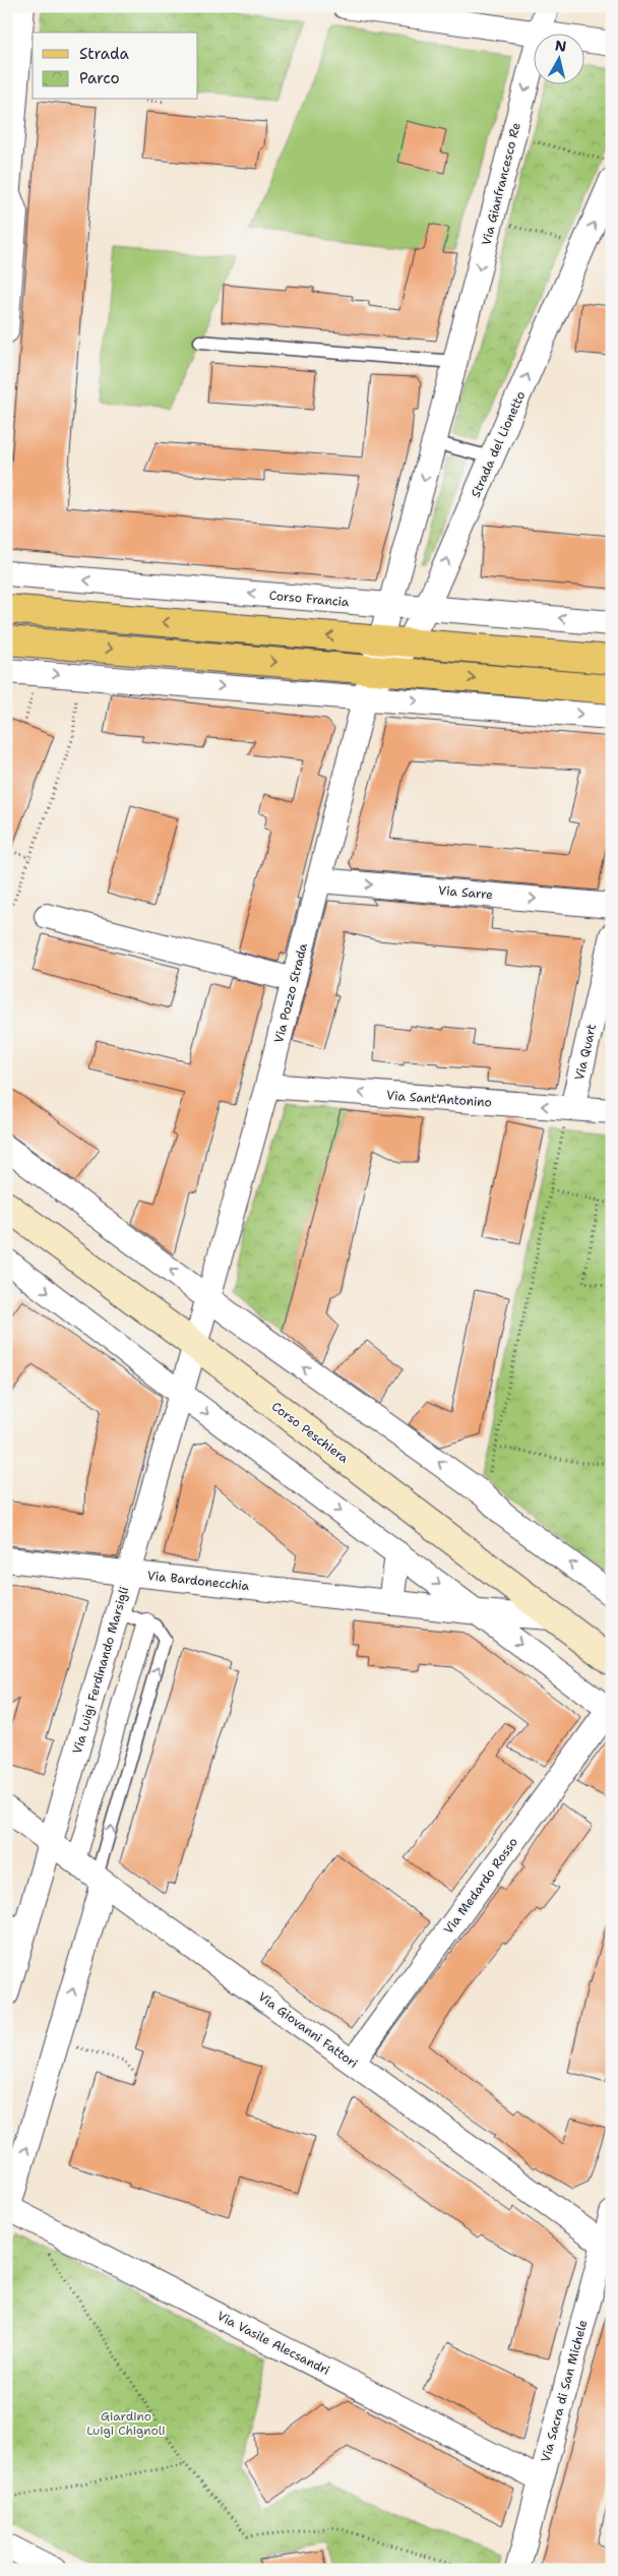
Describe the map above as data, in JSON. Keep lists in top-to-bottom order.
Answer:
{
  "streets": {
    "main road": ["Corso Peschiera"],
    "street": [
      "Via Gianfrancesco Re",
      "Strada del Lionetto",
      "Corso Francia",
      "Via Sarre",
      "Via Pozzo Strada",
      "Via Quart",
      "Via Sant'Antonino",
      "Via Bardonecchia",
      "Via Luigi Ferdinando Marsigli",
      "Via Medardo Rosso",
      "Via Giovanni Fattori",
      "Via Vasile Alecsandri",
      "Via Sacra di San Michele"
    ]
  },
  "crossings": [
    ["Via Gianfrancesco Re", "Corso Francia"],
    ["Via Gianfrancesco Re", "Via Pozzo Strada"],
    ["Strada del Lionetto", "Corso Francia"],
    ["Strada del Lionetto", "Via Pozzo Strada"],
    ["Via Sarre", "Via Pozzo Strada"],
    ["Via Pozzo Strada", "Via Sant'Antonino"],
    ["Via Pozzo Strada", "Corso Peschiera"],
    ["Via Pozzo Strada", "Via Luigi Ferdinando Marsigli"],
    ["Via Quart", "Via Sant'Antonino"],
    ["Corso Peschiera", "Via Bardonecchia"],
    ["Corso Peschiera", "Via Luigi Ferdinando Marsigli"],
    ["Via Bardonecchia", "Via Luigi Ferdinando Marsigli"],
    ["Via Luigi Ferdinando Marsigli", "Via Giovanni Fattori"],
    ["Via Medardo Rosso", "Via Giovanni Fattori"],
    ["Via Giovanni Fattori", "Via Sacra di San Michele"],
    ["Via Vasile Alecsandri", "Via Sacra di San Michele"]
  ],
  "one_way": ["Via Gianfrancesco Re", "Strada del Lionetto", "Via Sant'Antonino"],
  "parks": ["Giardino Luigi Chignoli"],
  "legend": ["Strada", "Parco"],
  "north": "top"
}
